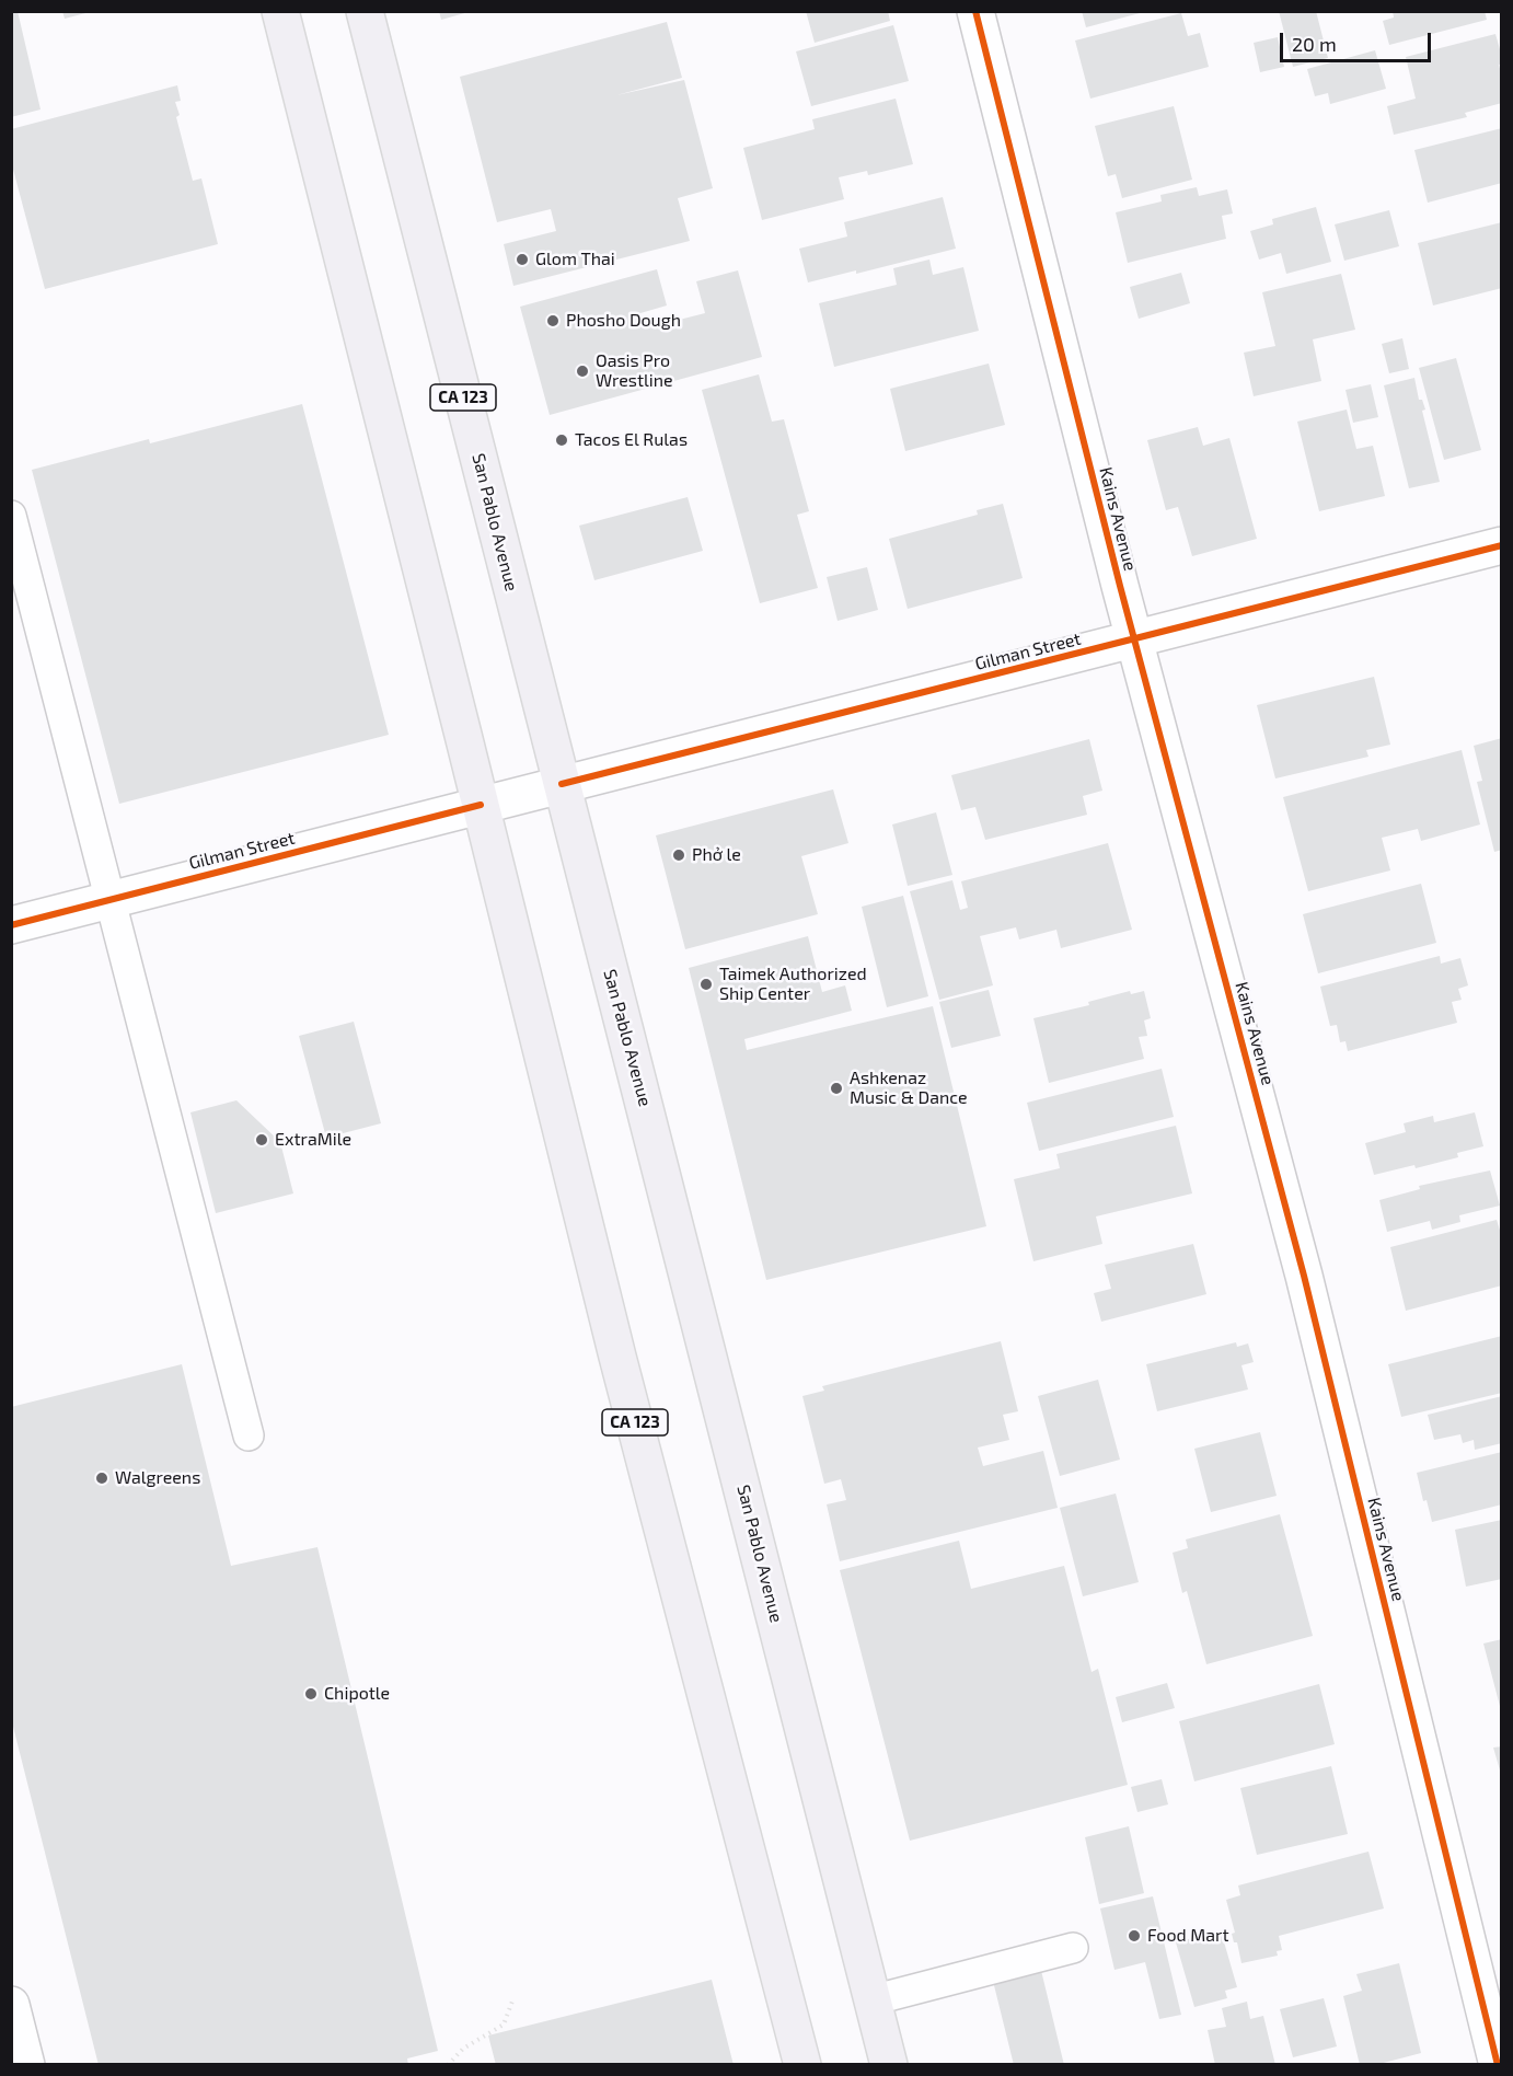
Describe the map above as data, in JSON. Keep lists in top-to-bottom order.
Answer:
{
  "streets": {
    "main road": ["CA 123", "San Pablo Avenue"],
    "street": ["Kains Avenue", "Gilman Street"]
  },
  "crossings": [
    ["CA 123", "Gilman Street"],
    ["Kains Avenue", "Gilman Street"],
    ["San Pablo Avenue", "Gilman Street"]
  ],
  "places": [
    "Glom Thai",
    "Phosho Dough",
    "Oasis Pro Wrestline",
    "Tacos El Rulas",
    "Phở le",
    "Taimek Authorized Ship Center",
    "Ashkenaz Music & Dance",
    "ExtraMile",
    "Walgreens",
    "Chipotle",
    "Food Mart"
  ],
  "scale_bar": "20 m"
}
